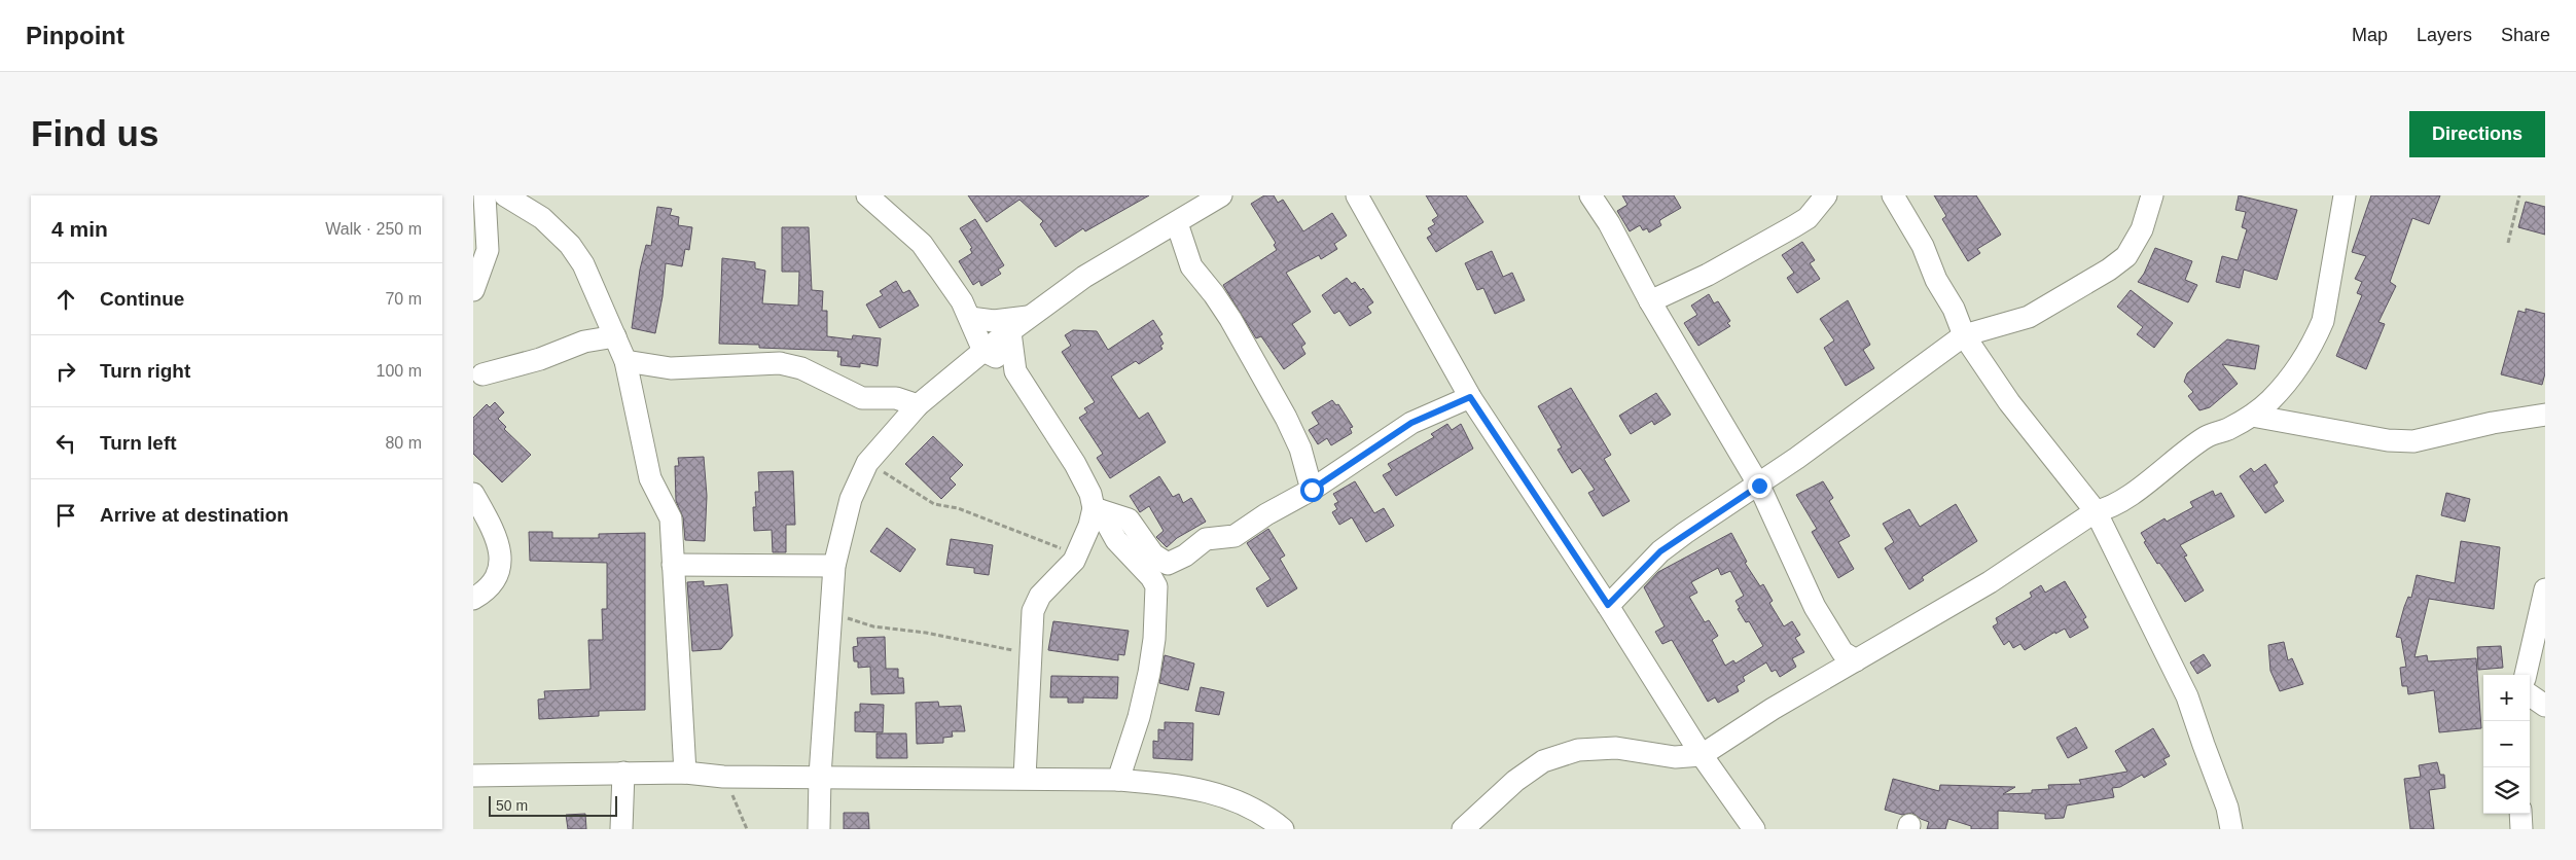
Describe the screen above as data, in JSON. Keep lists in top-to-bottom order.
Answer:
{
  "scale_bar": "50 m",
  "page": {
    "header": "Pinpoint",
    "nav": ["Map", "Layers", "Share"],
    "buttons": "Directions",
    "title": "Find us",
    "heading": ["4 min", "Walk · 250 m"],
    "list": [
      ["Continue", "70 m"],
      ["Turn right", "100 m"],
      ["Turn left", "80 m"],
      "Arrive at destination"
    ],
    "map_buttons": ["+", "−"],
    "scale": "50 m"
  }
}
